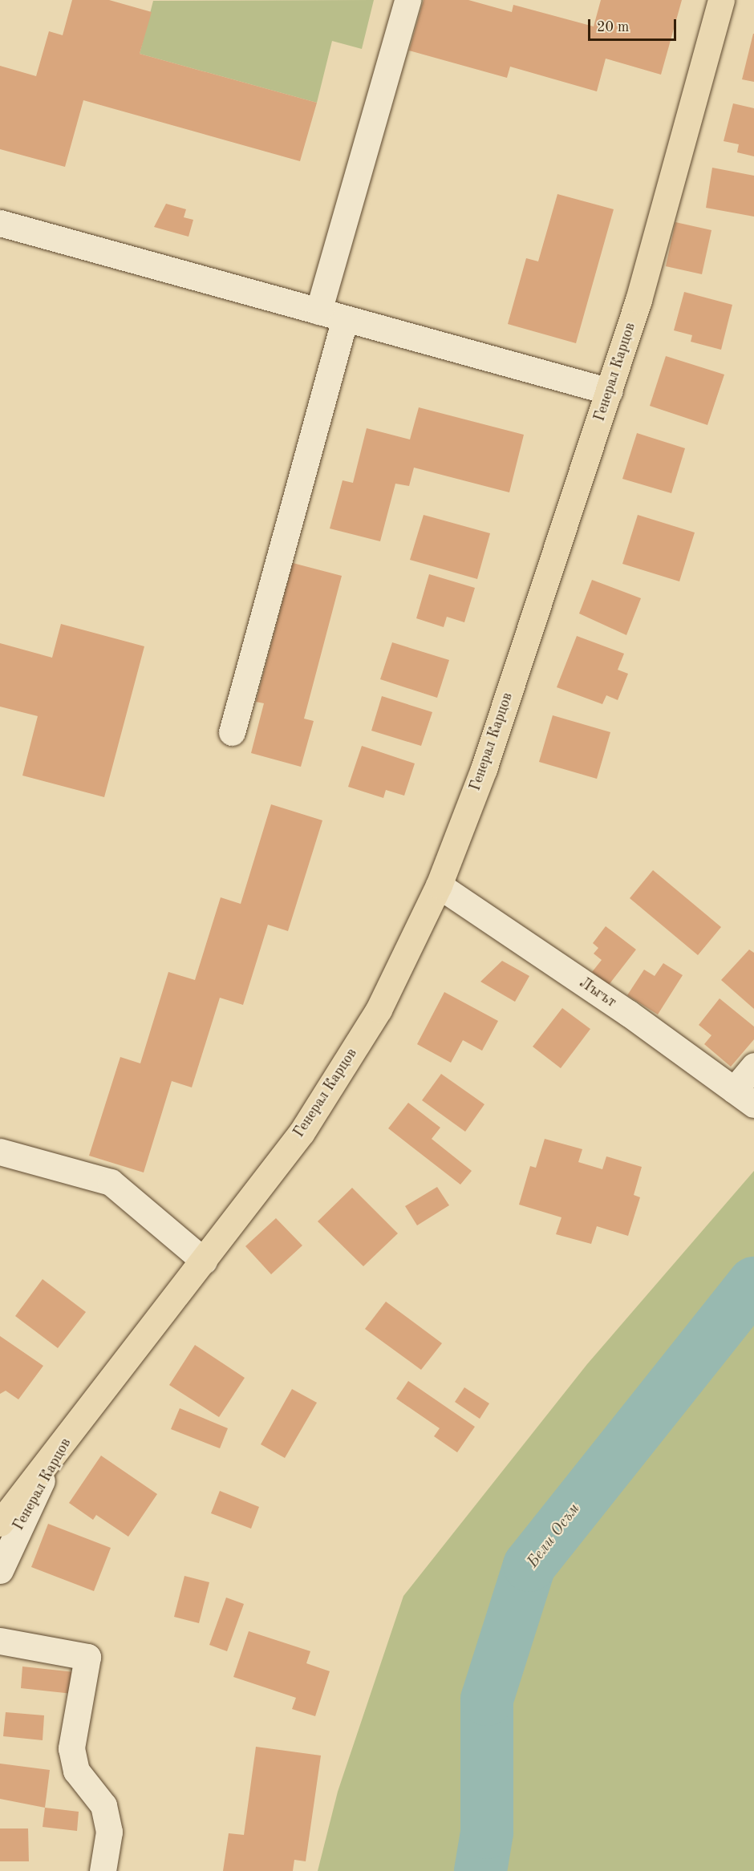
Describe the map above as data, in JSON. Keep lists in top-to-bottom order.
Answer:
{
  "streets": {
    "main road": ["Генерал Карцов"],
    "street": ["Лъгът"]
  },
  "crossings": [
    ["Генерал Карцов", "Лъгът"]
  ],
  "water": ["Бели Осъм"],
  "scale_bar": "20 m"
}
